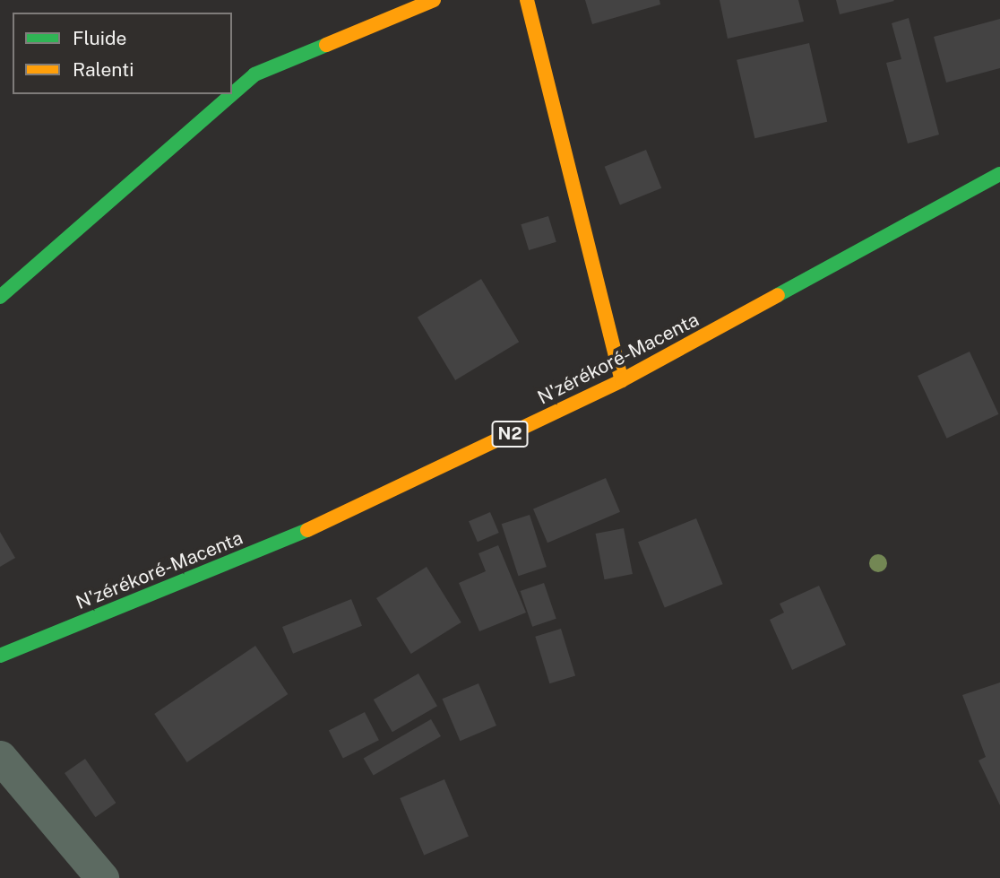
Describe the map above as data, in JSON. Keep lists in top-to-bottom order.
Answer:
{
  "streets": {
    "main road": ["N'zérékoré-Macenta", "N2"]
  },
  "legend": ["Fluide", "Ralenti"]
}
